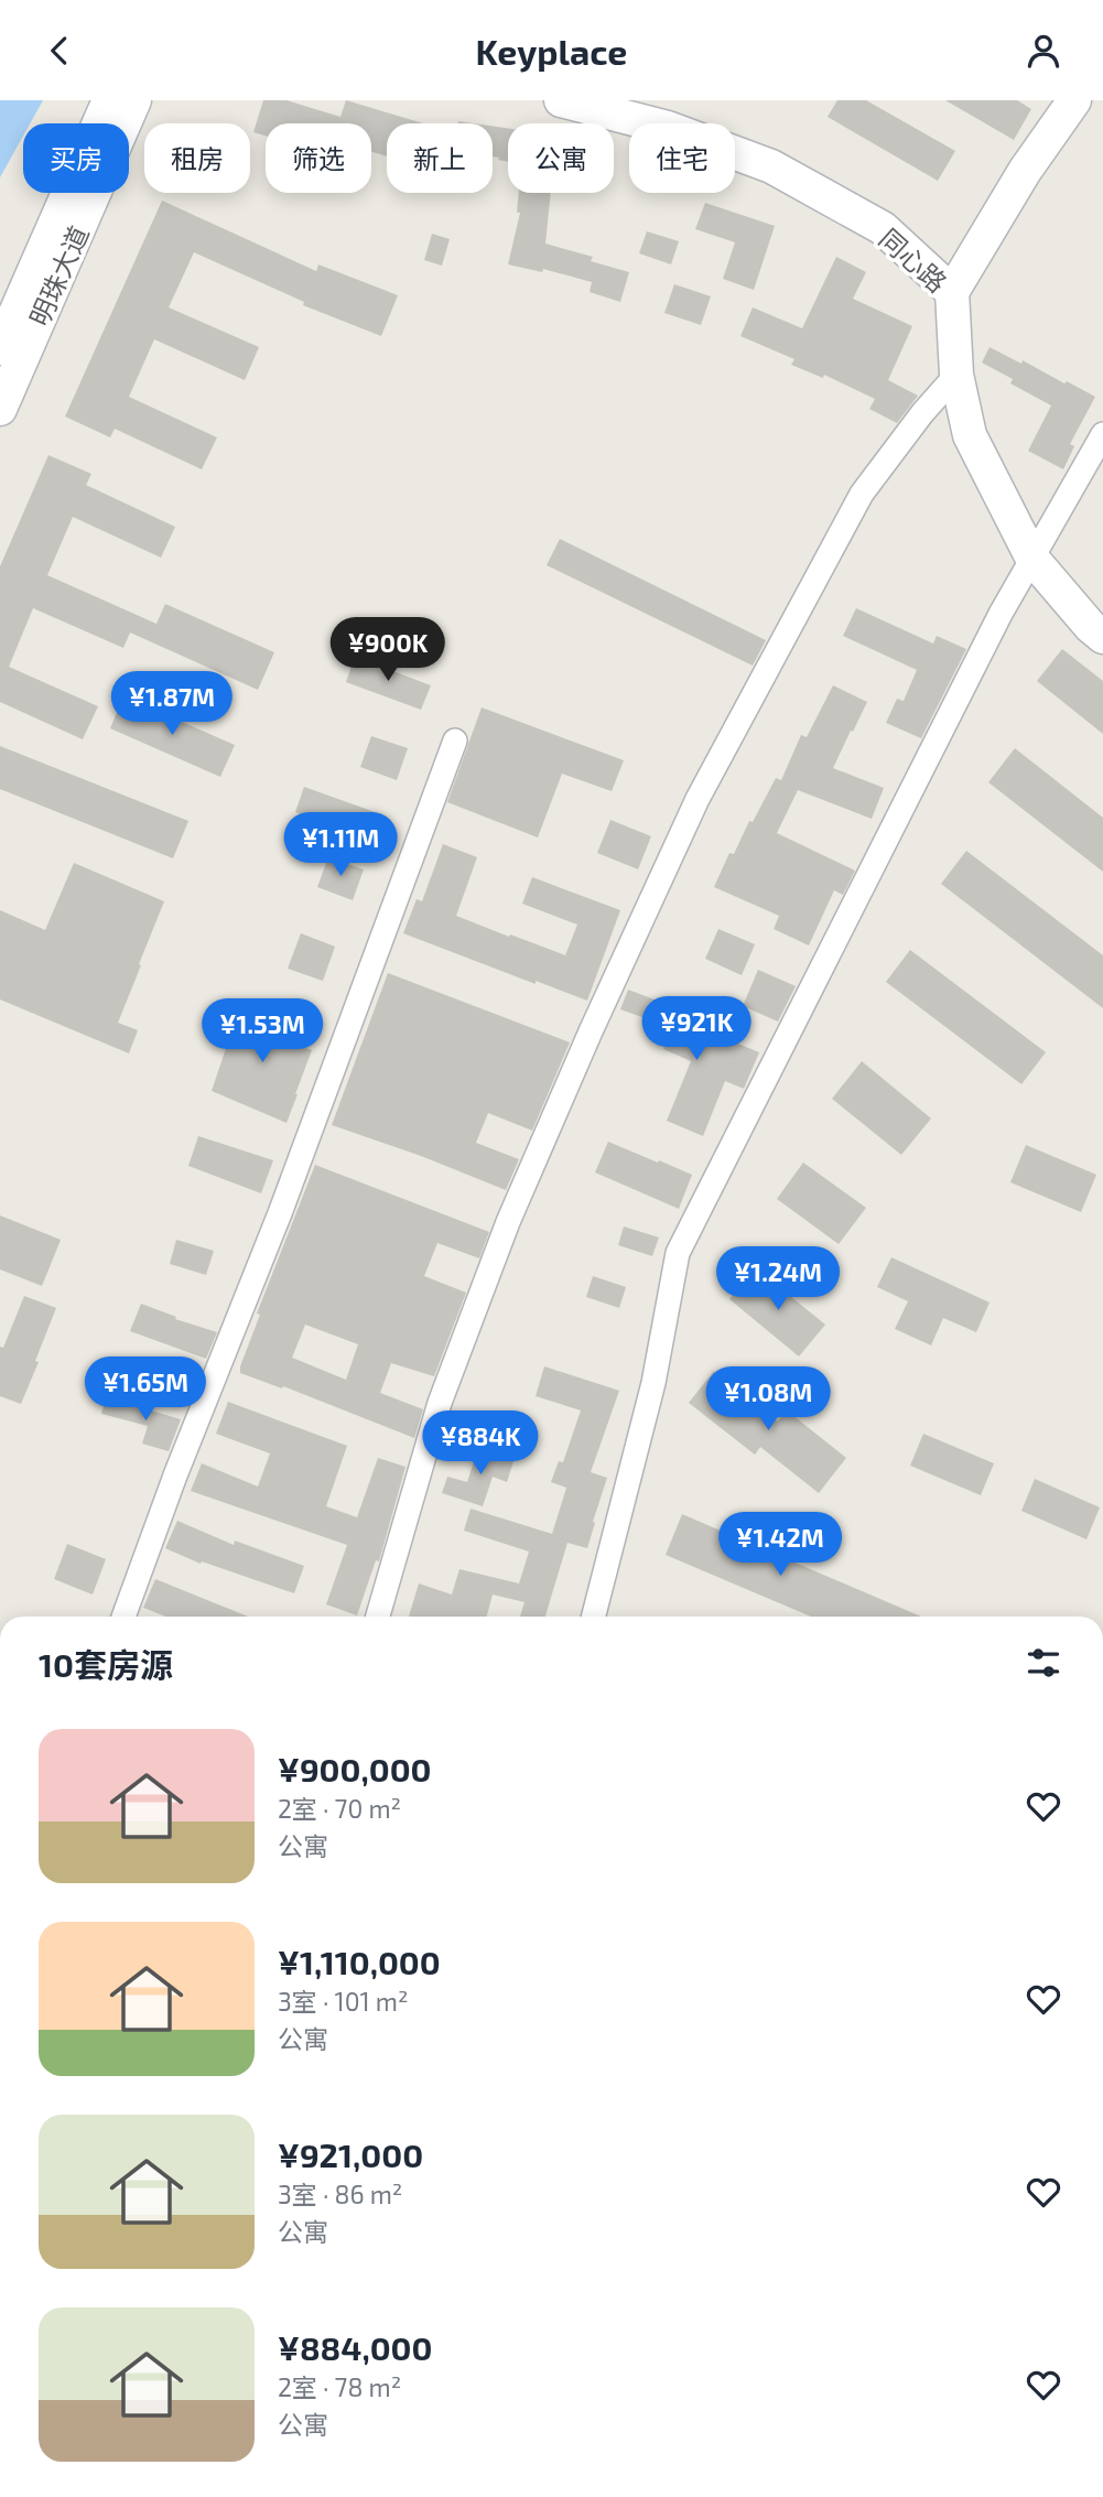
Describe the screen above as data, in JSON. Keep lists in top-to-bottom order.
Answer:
{
  "streets": {
    "street": ["同心路", "明珠大道"]
  },
  "page": {
    "header": "Keyplace",
    "chip": [
      "买房",
      "租房",
      "筛选",
      "新上",
      "公寓",
      "住宅"
    ],
    "price": [
      "¥900K",
      "¥1.87M",
      "¥1.11M",
      "¥921K",
      "¥1.53M",
      "¥1.24M",
      "¥1.65M",
      "¥1.08M",
      "¥884K",
      "¥1.42M"
    ],
    "heading": "10套房源",
    "list": [
      {
        "name": "¥900,000",
        "note": "2室 · 70 m² · 公寓"
      },
      {
        "name": "¥1,110,000",
        "note": "3室 · 101 m² · 公寓"
      },
      {
        "name": "¥921,000",
        "note": "3室 · 86 m² · 公寓"
      },
      {
        "name": "¥884,000",
        "note": "2室 · 78 m² · 公寓"
      }
    ]
  }
}
